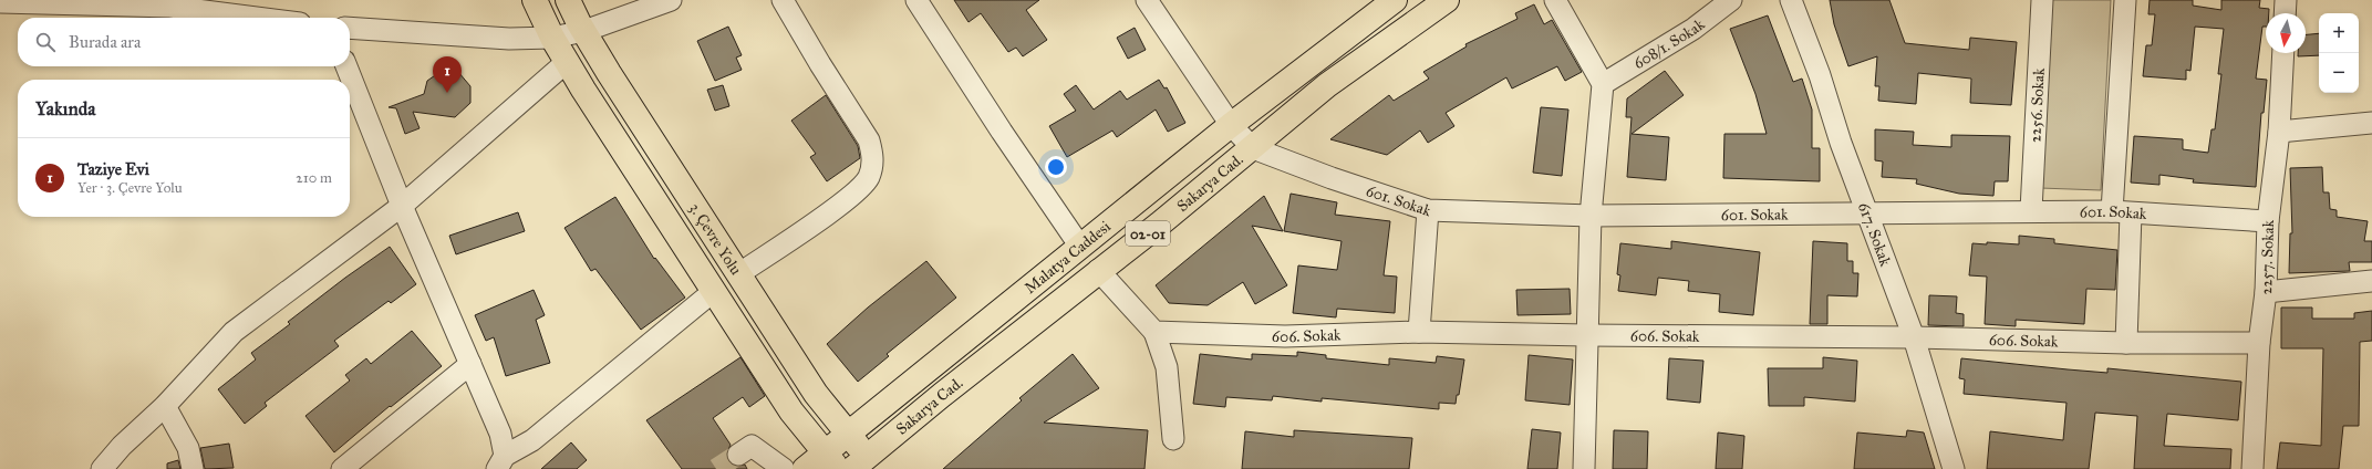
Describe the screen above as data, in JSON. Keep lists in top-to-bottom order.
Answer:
{
  "streets": {
    "main road": [
      "Sakarya Cad.",
      "02-01",
      "3. Çevre Yolu",
      "Malatya Caddesi"
    ],
    "street": [
      "608/1. Sokak",
      "2256. Sokak",
      "601. Sokak",
      "617. Sokak",
      "2257. Sokak",
      "606. Sokak"
    ]
  },
  "crossings": [
    ["2256. Sokak", "601. Sokak"],
    ["Sakarya Cad.", "601. Sokak"],
    ["Sakarya Cad.", "3. Çevre Yolu"],
    ["601. Sokak", "617. Sokak"],
    ["601. Sokak", "2257. Sokak"],
    ["617. Sokak", "606. Sokak"],
    ["3. Çevre Yolu", "Malatya Caddesi"],
    ["2257. Sokak", "606. Sokak"]
  ],
  "north": "bottom",
  "page": {
    "map_buttons": ["+", "−"],
    "search": "Burada ara",
    "pins": "1",
    "heading": "Yakında",
    "list": [
      {
        "mark": "1",
        "name": "Taziye Evi",
        "note": "Yer · 3. Çevre Yolu",
        "value": "210 m"
      }
    ]
  }
}
